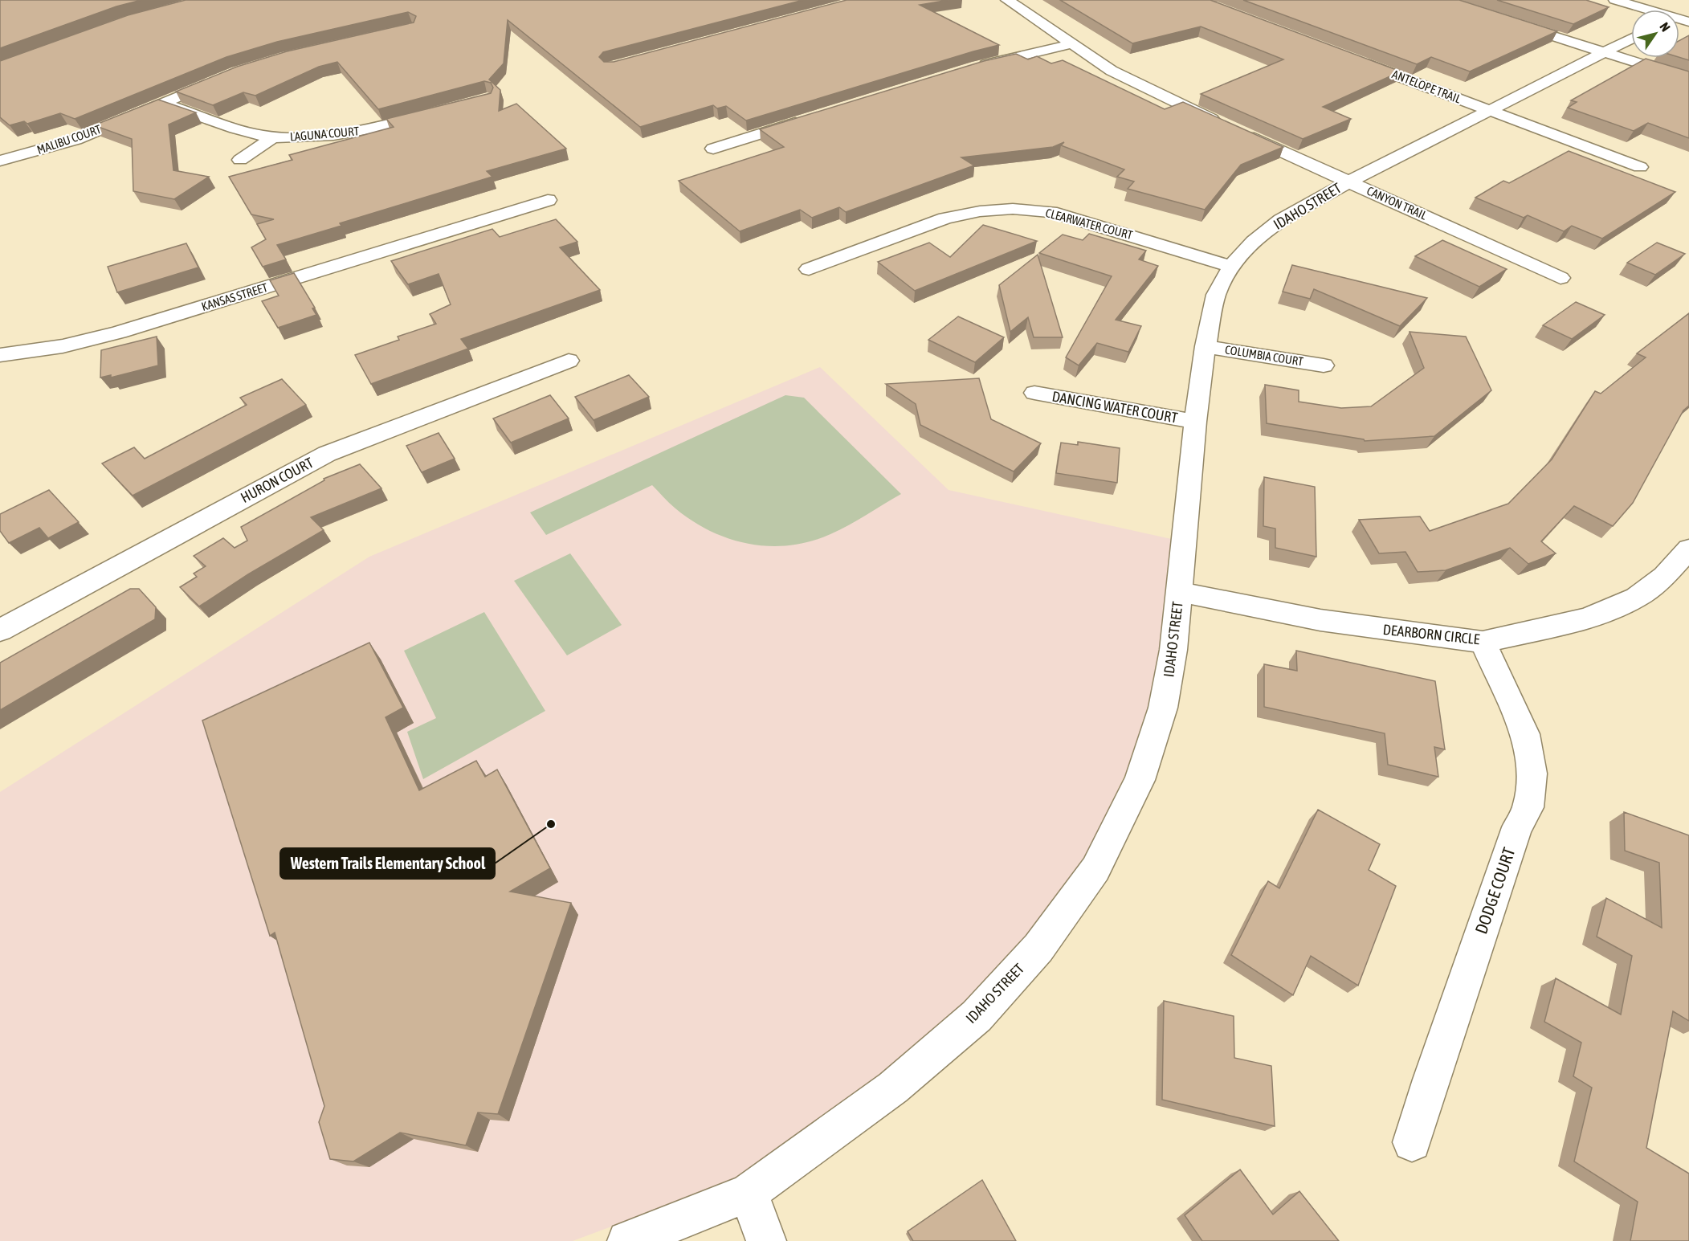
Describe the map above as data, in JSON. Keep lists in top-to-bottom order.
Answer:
{
  "streets": {
    "street": [
      "ANTELOPE TRAIL",
      "LAGUNA COURT",
      "MALIBU COURT",
      "CANYON TRAIL",
      "IDAHO STREET",
      "CLEARWATER COURT",
      "KANSAS STREET",
      "COLUMBIA COURT",
      "DANCING WATER COURT",
      "HURON COURT",
      "DEARBORN CIRCLE",
      "DODGE COURT"
    ]
  },
  "crossings": [
    ["ANTELOPE TRAIL", "IDAHO STREET"],
    ["LAGUNA COURT", "MALIBU COURT"],
    ["CANYON TRAIL", "IDAHO STREET"],
    ["IDAHO STREET", "CLEARWATER COURT"],
    ["IDAHO STREET", "COLUMBIA COURT"],
    ["IDAHO STREET", "DANCING WATER COURT"],
    ["IDAHO STREET", "DEARBORN CIRCLE"],
    ["DEARBORN CIRCLE", "DODGE COURT"]
  ],
  "places": ["Western Trails Elementary School"],
  "north": "top right"
}
